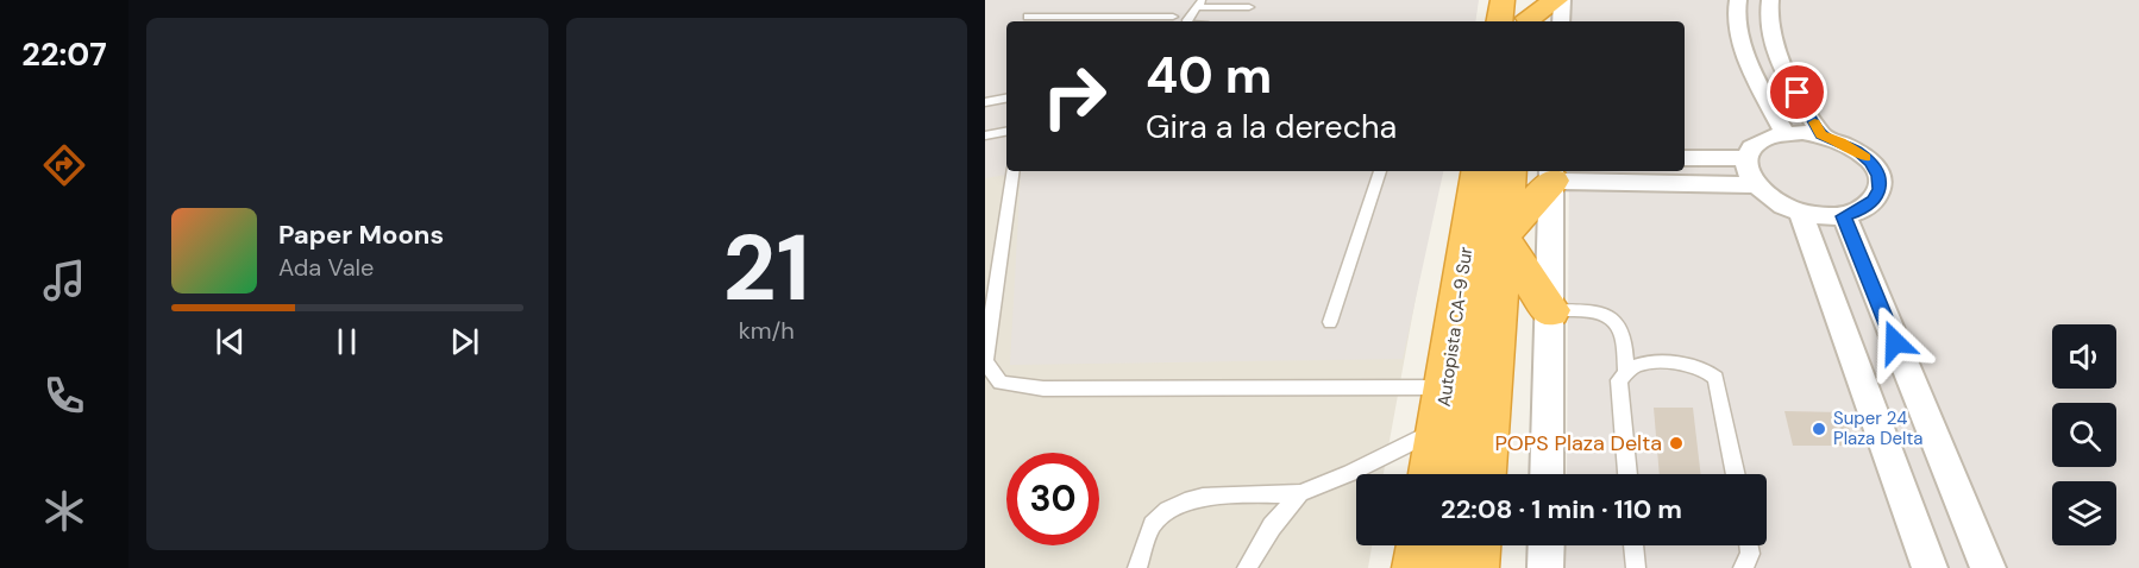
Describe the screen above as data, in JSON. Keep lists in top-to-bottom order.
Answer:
{
  "streets": {
    "highway": ["Autopista CA-9 Sur"]
  },
  "places": ["Super 24 Plaza Delta", "POPS Plaza Delta"],
  "page": {
    "tabs": "22:07",
    "tile": ["21", "km/h"],
    "turn": ["40 m", "Gira a la derecha"],
    "song": ["Paper Moons", "Ada Vale"],
    "limit": "30",
    "trip": "22:08 · 1 min · 110 m"
  }
}
